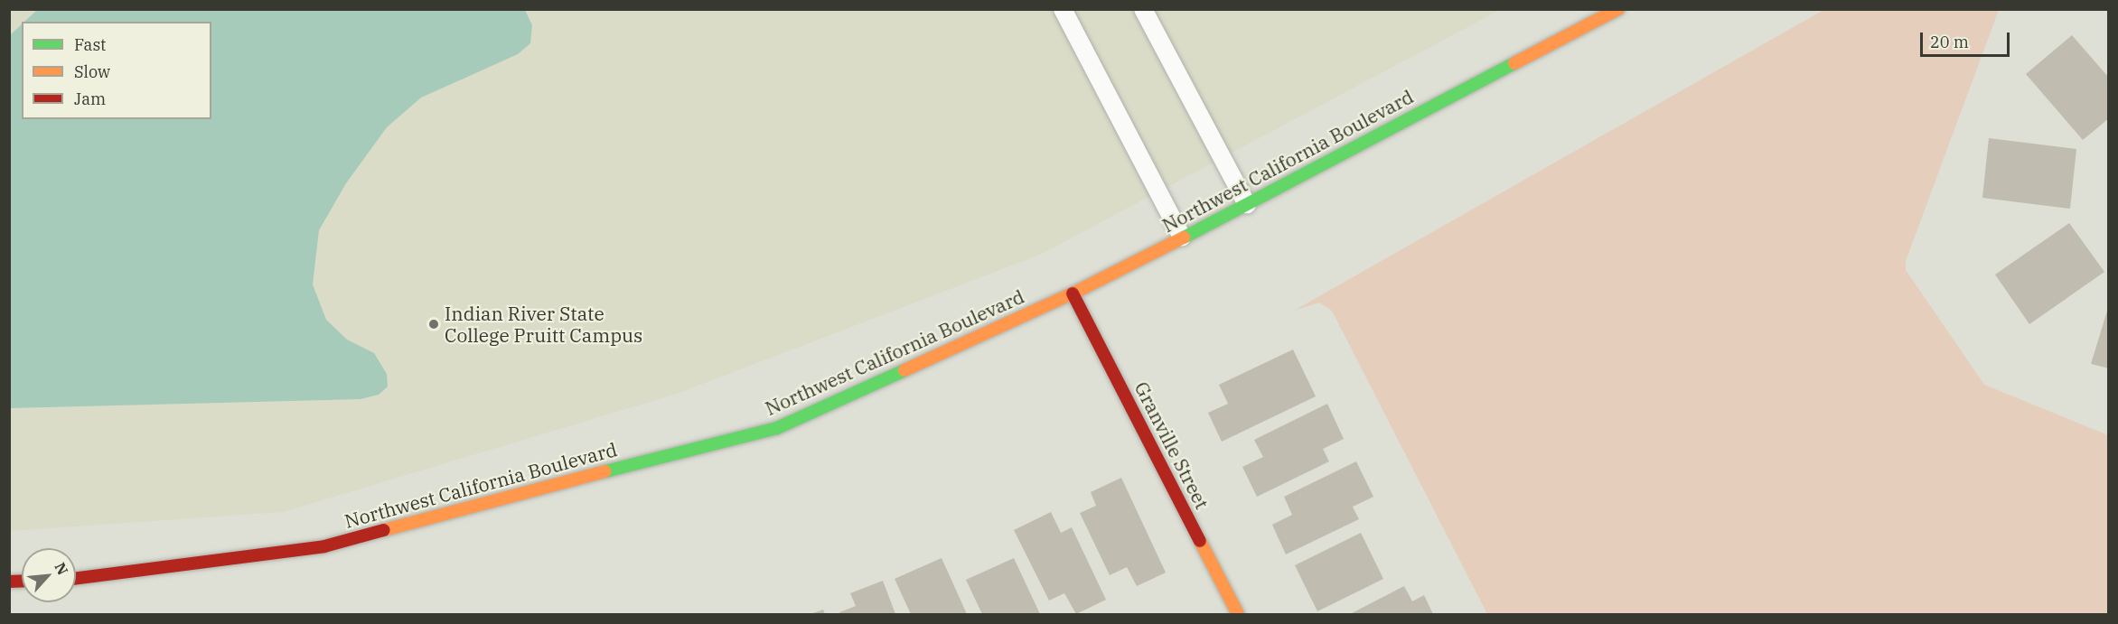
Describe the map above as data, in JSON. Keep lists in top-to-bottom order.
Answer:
{
  "streets": {
    "street": ["Northwest California Boulevard", "Granville Street"]
  },
  "crossings": [
    ["Northwest California Boulevard", "Granville Street"]
  ],
  "places": ["Indian River State College Pruitt Campus"],
  "legend": ["Fast", "Slow", "Jam"],
  "scale_bar": "20 m",
  "north": "top right"
}
